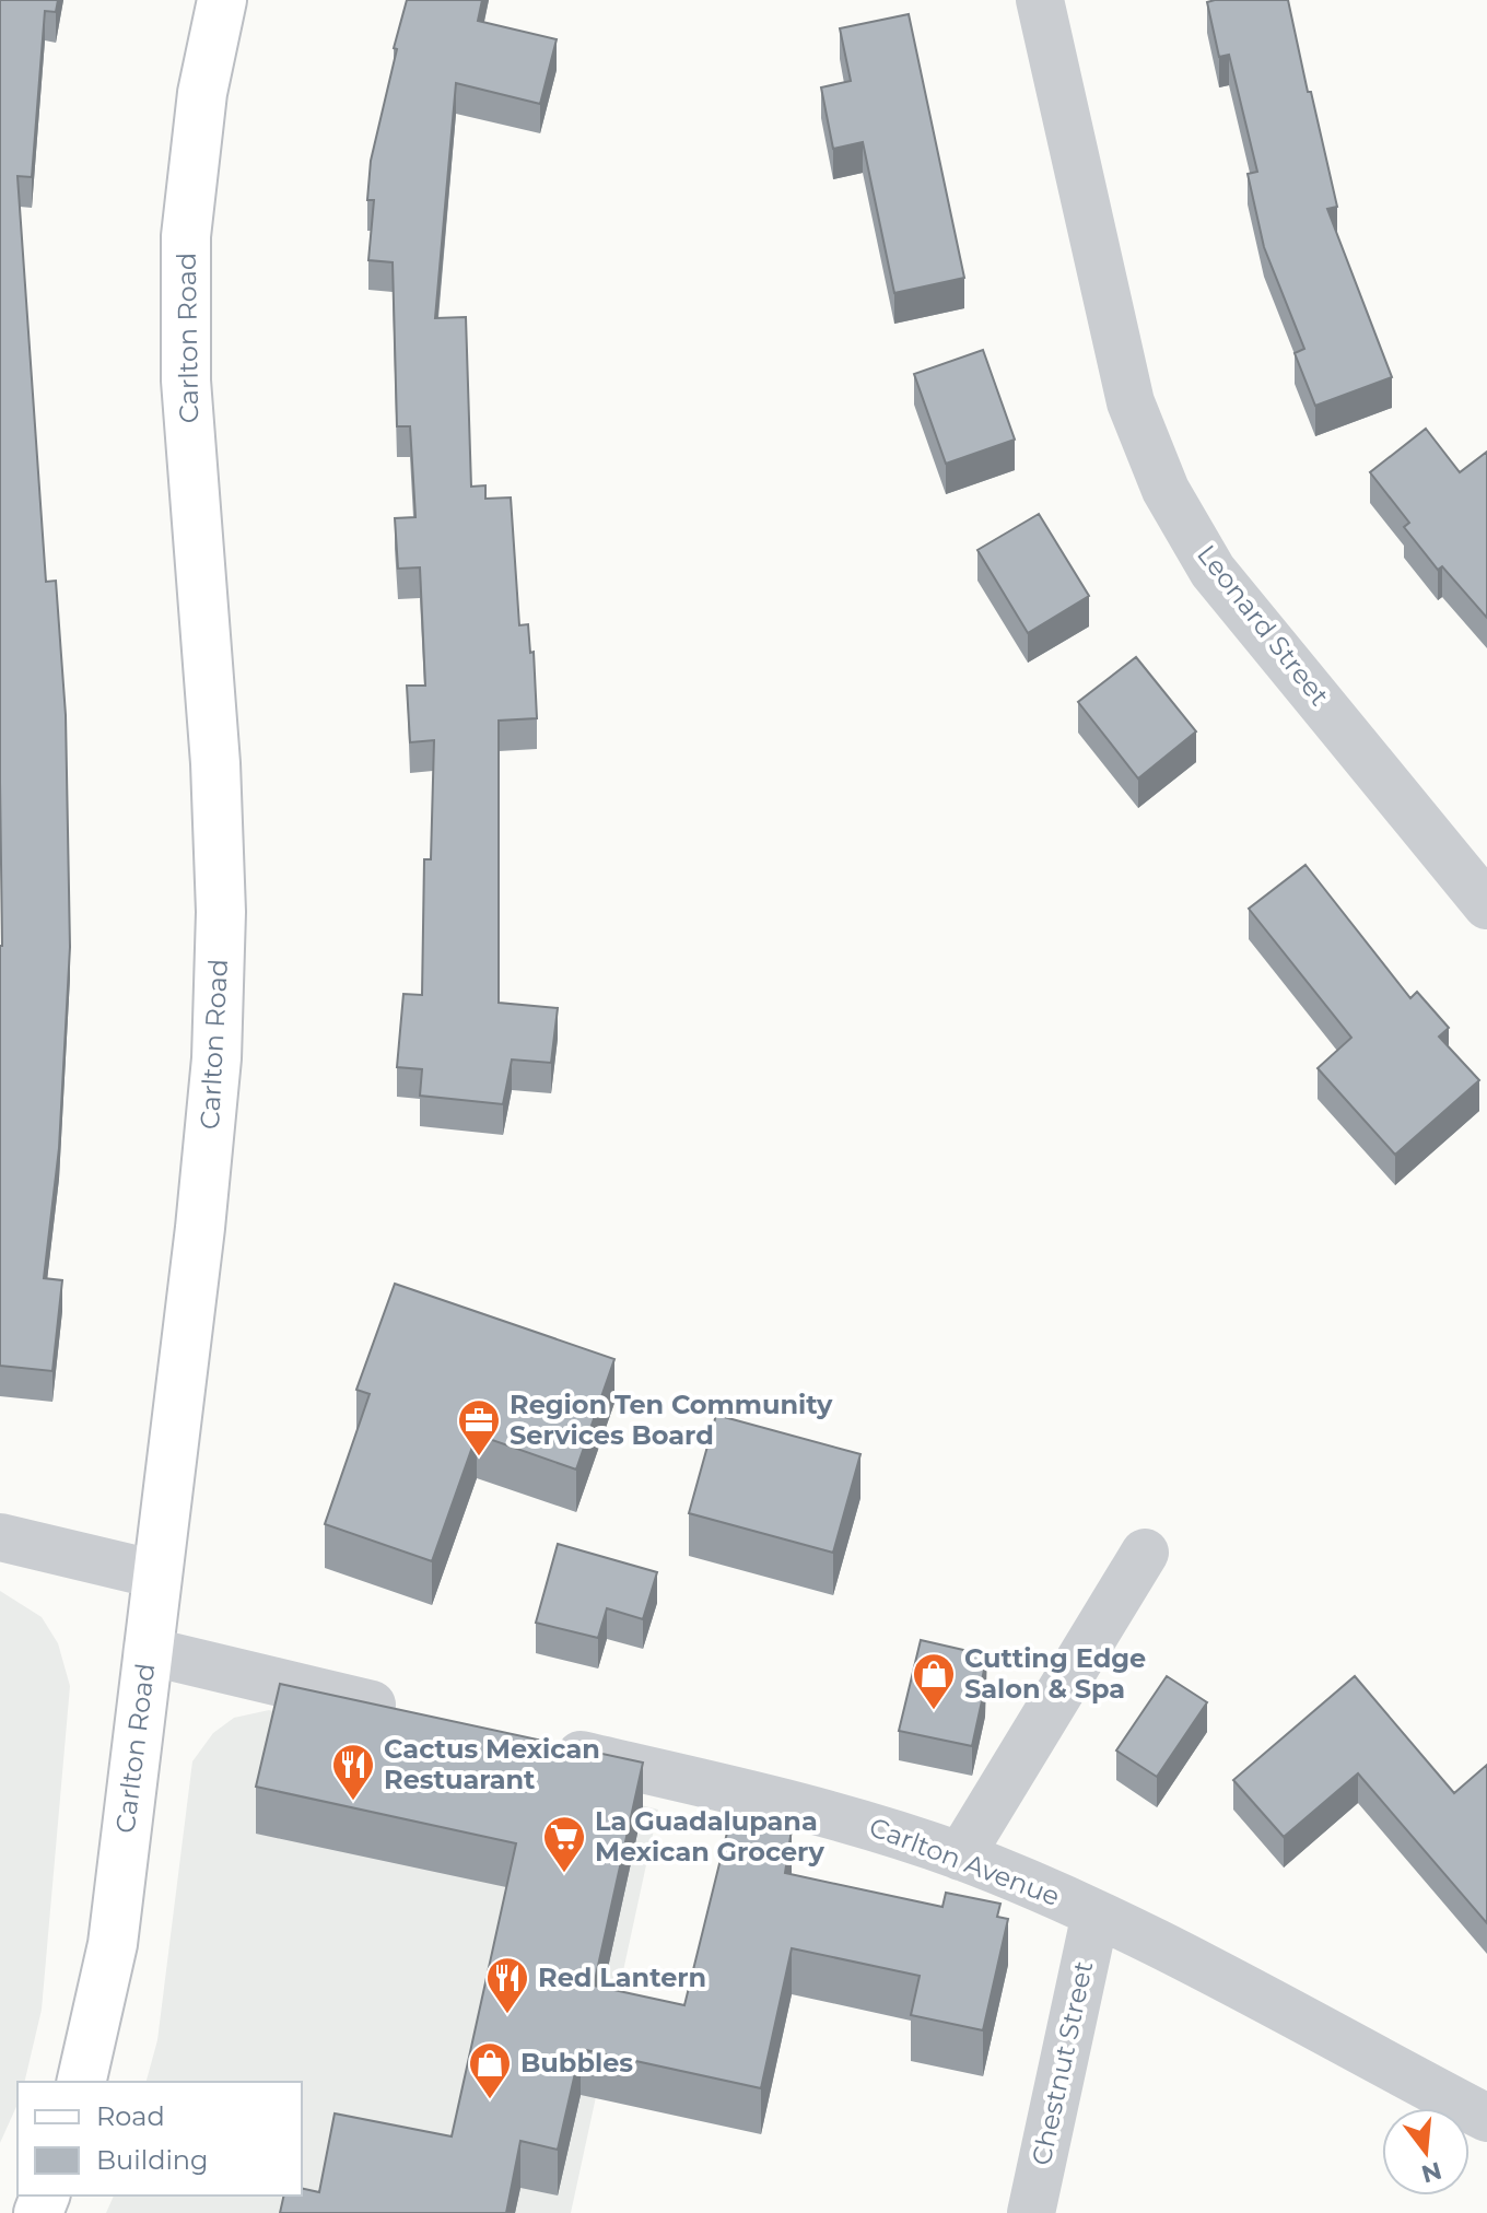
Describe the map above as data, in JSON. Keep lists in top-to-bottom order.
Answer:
{
  "streets": {
    "main road": ["Carlton Road"],
    "street": ["Leonard Street", "Carlton Avenue", "Chestnut Street"]
  },
  "crossings": [
    ["Carlton Avenue", "Chestnut Street"]
  ],
  "places": {
    "office": ["Region Ten Community Services Board"],
    "shop": ["Cutting Edge Salon & Spa", "Bubbles"],
    "restaurant": ["Cactus Mexican Restuarant", "Red Lantern"],
    "supermarket": ["La Guadalupana Mexican Grocery"]
  },
  "legend": ["Road", "Building"],
  "north": "bottom"
}
